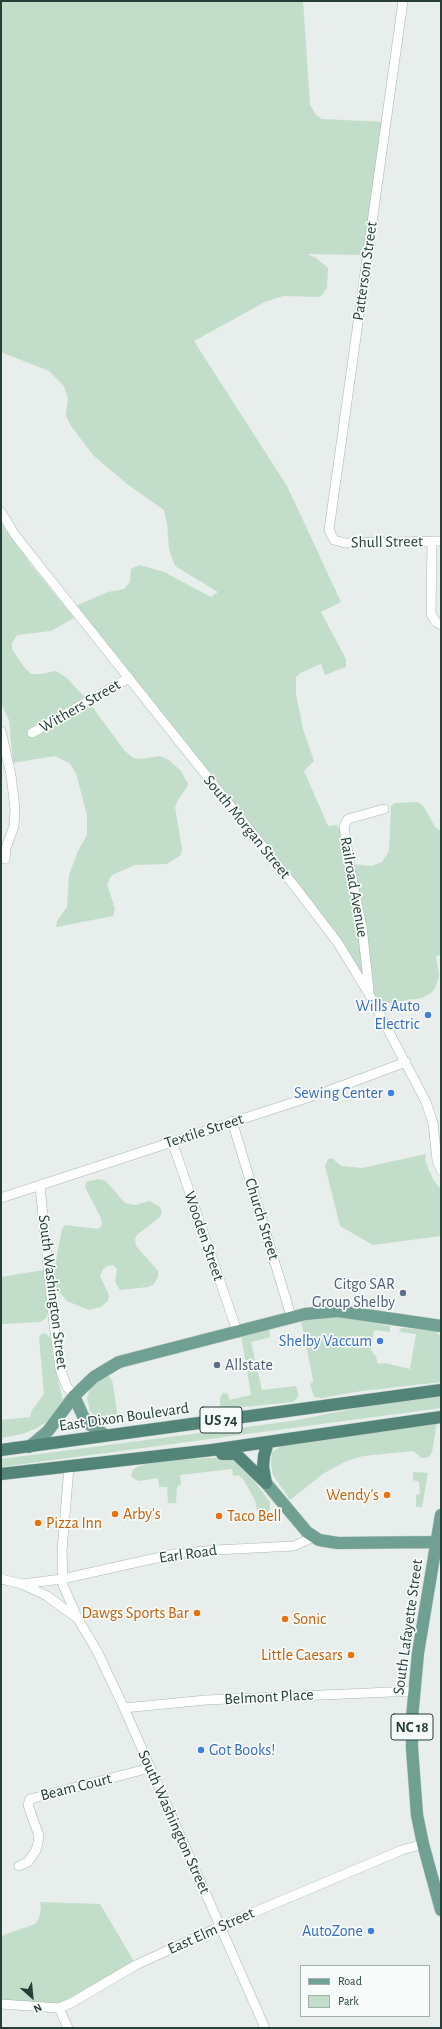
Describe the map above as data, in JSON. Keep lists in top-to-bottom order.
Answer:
{
  "streets": {
    "highway": ["East Dixon Boulevard", "US 74"],
    "main road": ["South Lafayette Street", "NC 18"],
    "street": [
      "Patterson Street",
      "Shull Street",
      "Withers Street",
      "South Morgan Street",
      "Railroad Avenue",
      "Textile Street",
      "Church Street",
      "Wooden Street",
      "South Washington Street",
      "Earl Road",
      "Belmont Place",
      "Beam Court",
      "East Elm Street"
    ]
  },
  "crossings": [
    ["Patterson Street", "Shull Street"],
    ["Withers Street", "South Morgan Street"],
    ["South Morgan Street", "Railroad Avenue"],
    ["South Morgan Street", "Textile Street"],
    ["Textile Street", "Church Street"],
    ["Textile Street", "Wooden Street"],
    ["Textile Street", "South Washington Street"],
    ["South Washington Street", "US 74"],
    ["South Washington Street", "Earl Road"],
    ["South Washington Street", "Belmont Place"],
    ["South Washington Street", "Beam Court"],
    ["South Washington Street", "East Elm Street"],
    ["South Lafayette Street", "Belmont Place"],
    ["South Lafayette Street", "East Elm Street"]
  ],
  "places": [
    "Wills Auto Electric",
    "Sewing Center",
    "Citgo SAR Group Shelby",
    "Shelby Vaccum",
    "Allstate",
    "Wendy's",
    "Arby's",
    "Taco Bell",
    "Pizza Inn",
    "Dawgs Sports Bar",
    "Sonic",
    "Little Caesars",
    "Got Books!",
    "AutoZone"
  ],
  "legend": ["Road", "Park"],
  "north": "bottom right"
}
